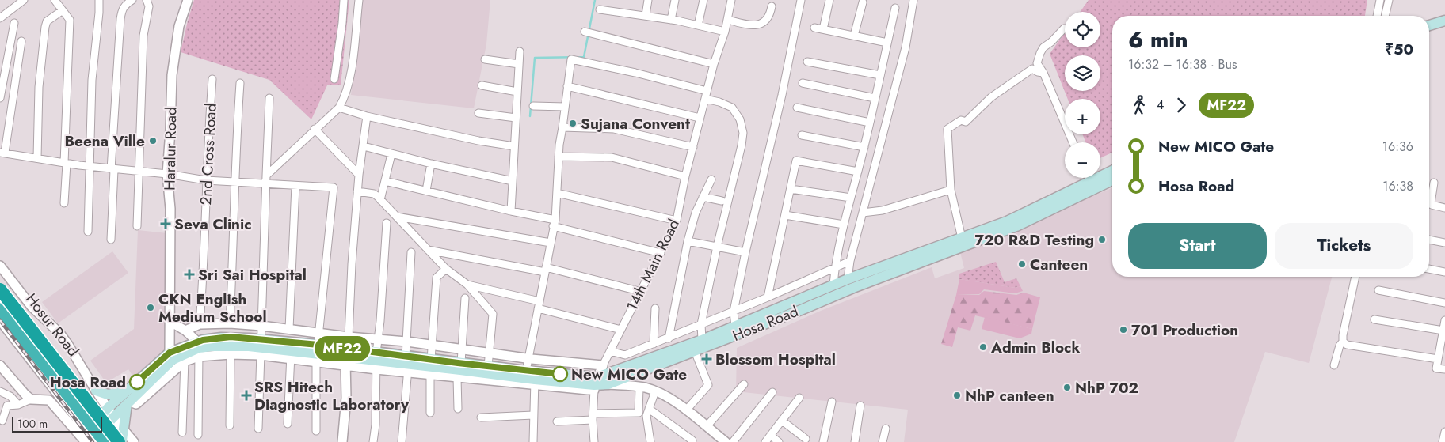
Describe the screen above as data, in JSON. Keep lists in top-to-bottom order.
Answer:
{
  "streets": {
    "highway": ["Hosur Road"],
    "main road": ["Hosa Road"],
    "street": ["Haralur Road", "2nd Cross Road", "14th Main Road"]
  },
  "crossings": [
    ["Haralur Road", "Hosa Road"],
    ["14th Main Road", "Hosa Road"],
    ["Hosa Road", "Hosur Road"]
  ],
  "places": {
    "other": [
      "Sujana Convent",
      "Beena Ville",
      "720 R&D Testing",
      "Canteen",
      "CKN English Medium School",
      "701 Production",
      "Admin Block",
      "New MICO Gate",
      "Hosa Road",
      "NhP 702",
      "NhP canteen"
    ],
    "health": [
      "Seva Clinic",
      "Sri Sai Hospital",
      "Blossom Hospital",
      "SRS Hitech Diagnostic Laboratory"
    ]
  },
  "lines": ["bus line MF22"],
  "scale_bar": "100 m",
  "page": {
    "on_map": "MF22",
    "map_buttons": ["+", "−"],
    "heading": ["6 min", "16:32 – 16:38 · Bus", "₹50"],
    "legs": ["4", "MF22"],
    "list": [
      {
        "name": "New MICO Gate",
        "value": "16:36"
      },
      {
        "name": "Hosa Road",
        "value": "16:38"
      }
    ],
    "buttons": ["Start", "Tickets"],
    "scale": "100 m"
  }
}
